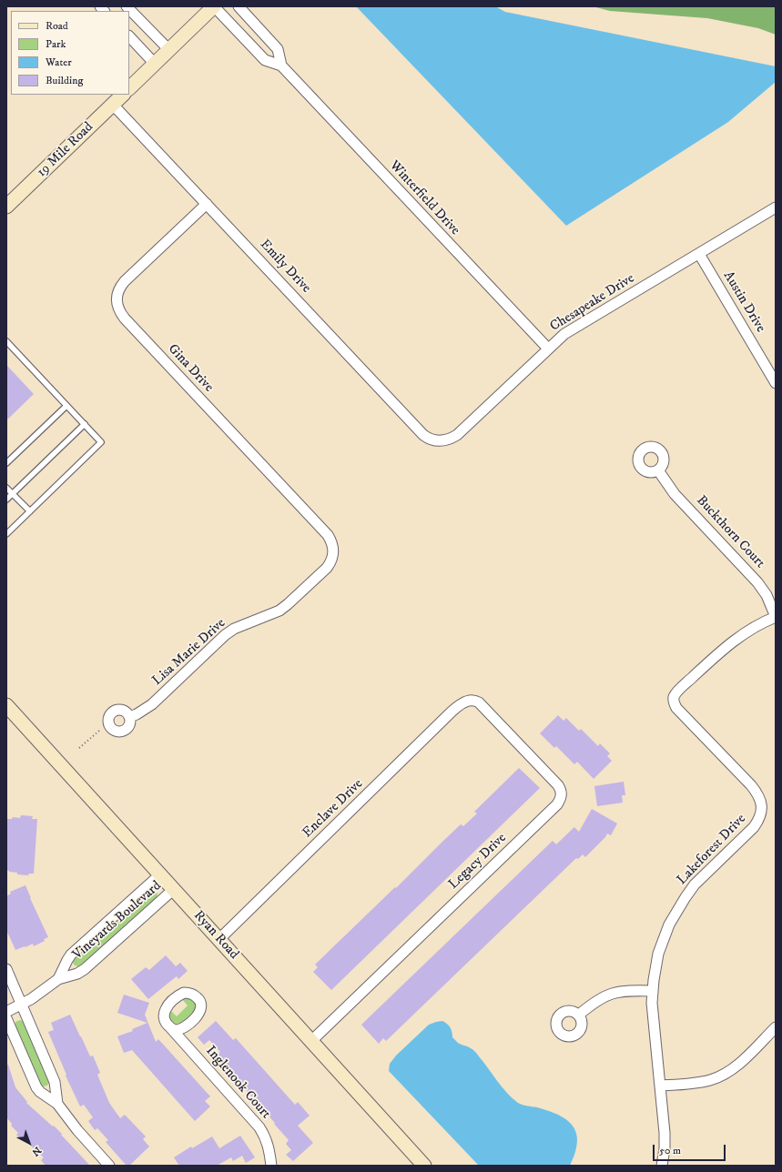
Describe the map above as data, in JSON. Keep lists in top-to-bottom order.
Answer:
{
  "streets": {
    "main road": ["19 Mile Road", "Ryan Road"],
    "street": [
      "Winterfield Drive",
      "Emily Drive",
      "Austin Drive",
      "Chesapeake Drive",
      "Gina Drive",
      "Buckthorn Court",
      "Lisa Marie Drive",
      "Enclave Drive",
      "Lakeforest Drive",
      "Legacy Drive",
      "Vineyards Boulevard",
      "Inglenook Court"
    ]
  },
  "crossings": [
    ["19 Mile Road", "Emily Drive"],
    ["Winterfield Drive", "Chesapeake Drive"],
    ["Emily Drive", "Chesapeake Drive"],
    ["Emily Drive", "Gina Drive"],
    ["Austin Drive", "Chesapeake Drive"],
    ["Gina Drive", "Lisa Marie Drive"],
    ["Buckthorn Court", "Lakeforest Drive"],
    ["Enclave Drive", "Legacy Drive"],
    ["Enclave Drive", "Ryan Road"],
    ["Legacy Drive", "Ryan Road"],
    ["Vineyards Boulevard", "Ryan Road"]
  ],
  "legend": [
    "Road",
    "Park",
    "Water",
    "Building"
  ],
  "scale_bar": "50 m",
  "north": "bottom right"
}
